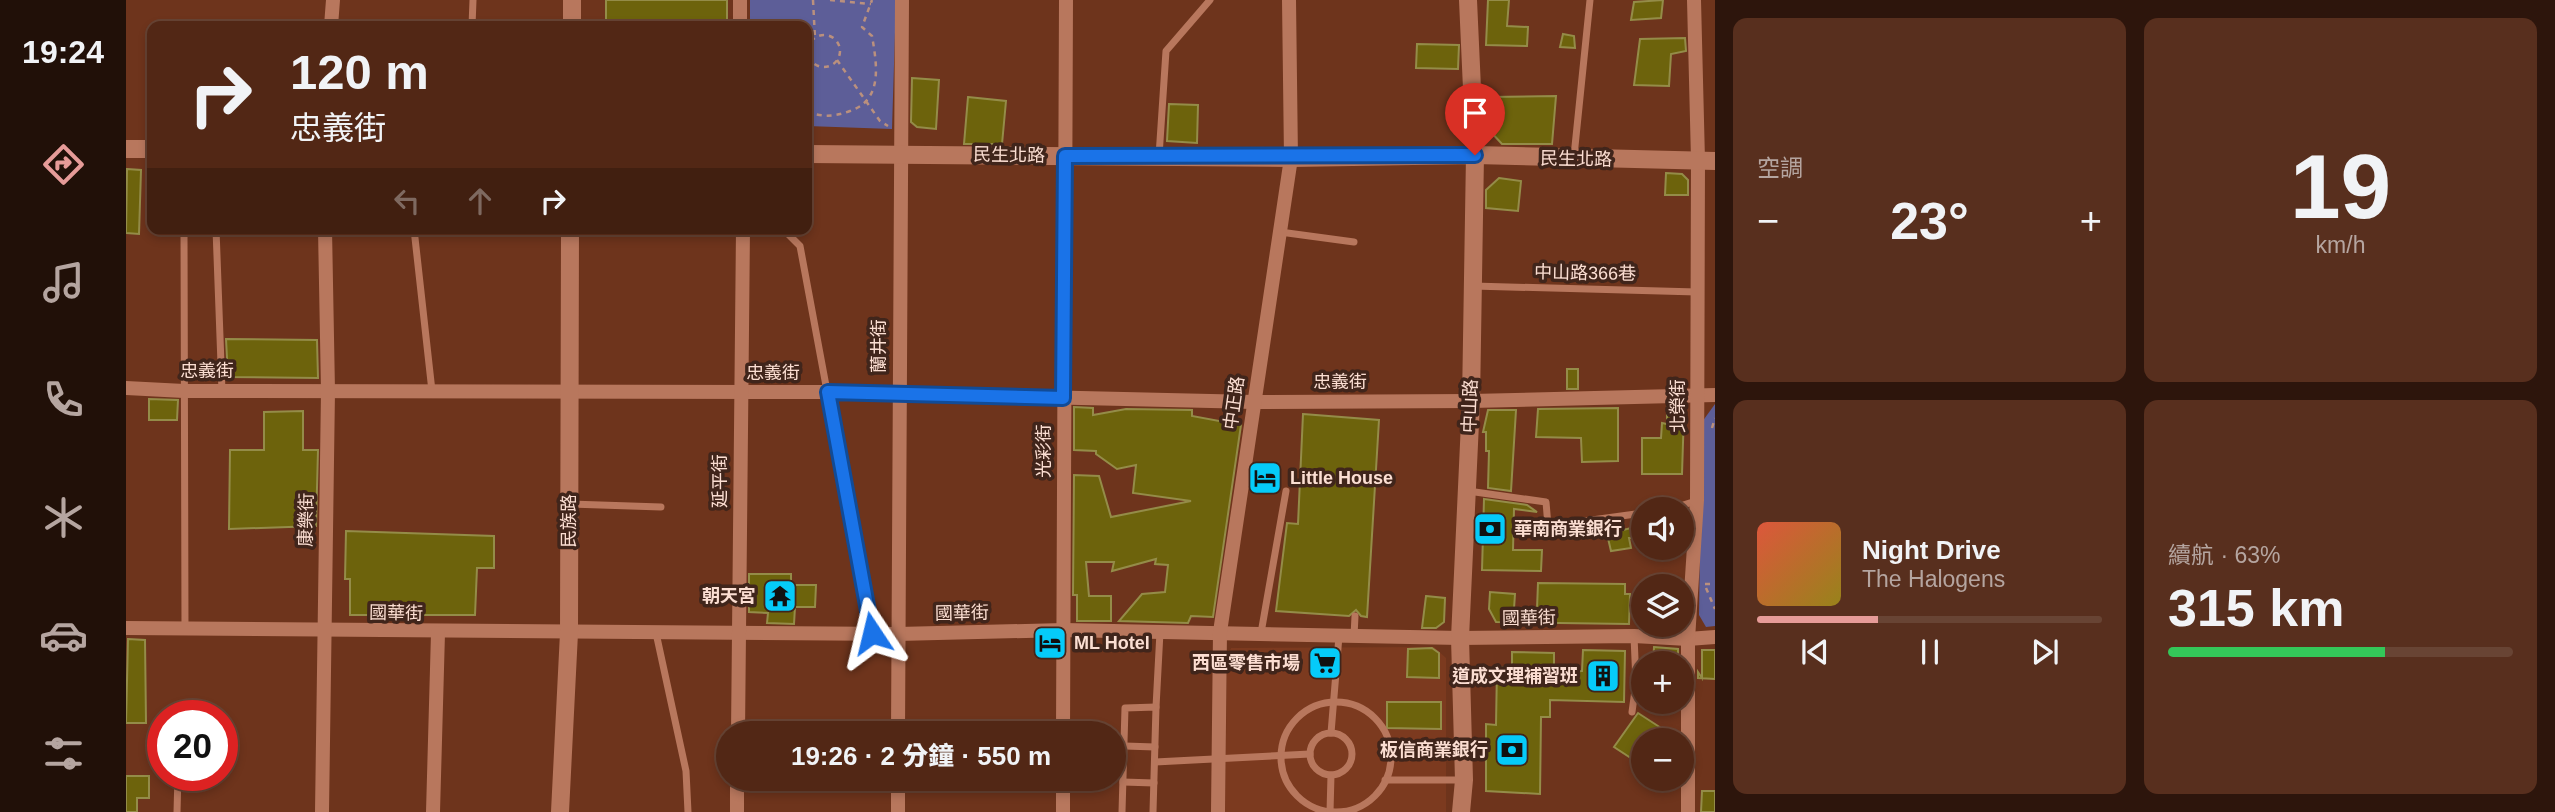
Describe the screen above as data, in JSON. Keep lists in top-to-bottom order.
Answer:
{
  "streets": {
    "main road": ["民生北路", "中山路", "民族路"],
    "street": [
      "蘭井街",
      "忠義街",
      "中正路",
      "北榮街",
      "光彩街",
      "延平街",
      "康樂街",
      "國華街"
    ],
    "lane": ["中山路366巷"]
  },
  "crossings": [
    ["民生北路", "蘭井街"],
    ["民生北路", "中正路"],
    ["民生北路", "中山路"],
    ["民生北路", "北榮街"],
    ["民生北路", "光彩街"],
    ["中山路366巷", "中山路"],
    ["中山路366巷", "北榮街"],
    ["蘭井街", "忠義街"],
    ["蘭井街", "國華街"],
    ["忠義街", "中正路"],
    ["忠義街", "中山路"],
    ["忠義街", "北榮街"],
    ["忠義街", "光彩街"],
    ["忠義街", "延平街"],
    ["忠義街", "康樂街"],
    ["忠義街", "民族路"],
    ["中正路", "國華街"],
    ["中山路", "國華街"],
    ["北榮街", "國華街"],
    ["光彩街", "國華街"],
    ["延平街", "國華街"],
    ["康樂街", "國華街"],
    ["民族路", "國華街"]
  ],
  "places": {
    "hotel": ["Little House", "ML Hotel"],
    "bank": ["華南商業銀行", "板信商業銀行"],
    "temple": ["朝天宮"],
    "supermarket": ["西區零售市場"],
    "building": ["道成文理補習班"]
  },
  "page": {
    "tabs": "19:24",
    "tile": [
      "空調",
      ["19", "km/h"],
      ["續航 · 63%", "315 km"]
    ],
    "turn": ["120 m", "忠義街"],
    "heat": ["−", "23°", "+"],
    "map_buttons": ["+", "−"],
    "song": ["Night Drive", "The Halogens"],
    "limit": "20",
    "trip": "19:26 · 2 分鐘 · 550 m"
  }
}
